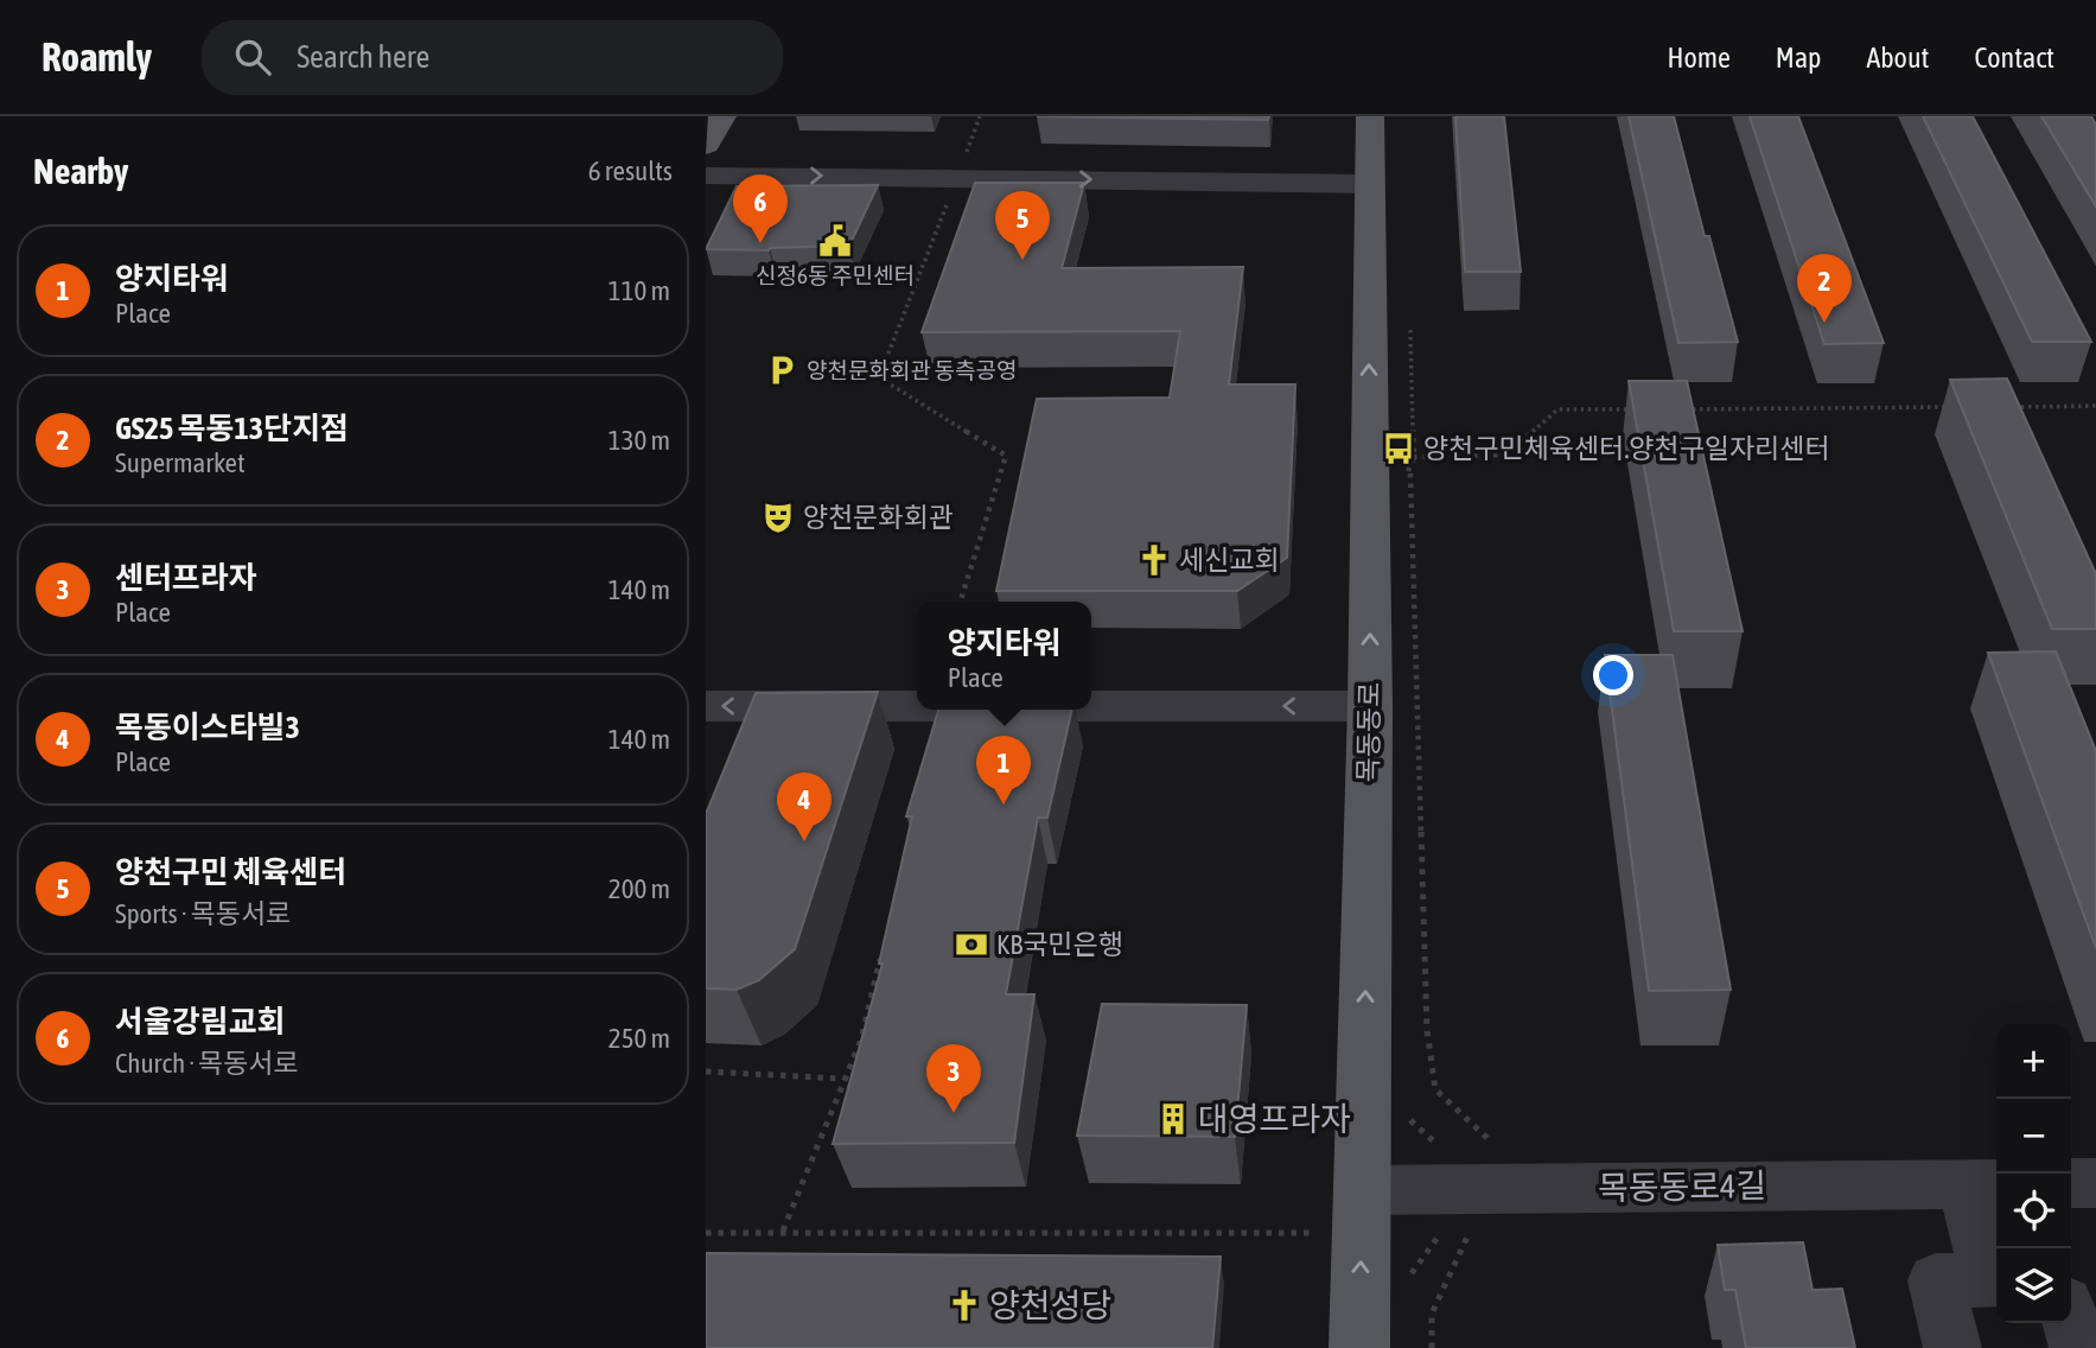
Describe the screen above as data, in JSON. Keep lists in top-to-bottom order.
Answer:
{
  "streets": {
    "main road": ["목동동로"],
    "street": ["목동동로4길"]
  },
  "crossings": [
    ["목동동로", "목동동로4길"]
  ],
  "one_way": ["목동동로"],
  "places": {
    "public building": ["신정6동 주민센터"],
    "parking": ["양천문화회관 동측공영"],
    "bus stop": ["양천구민체육센터.양천구일자리센터"],
    "theatre": ["양천문화회관"],
    "church": ["세신교회", "양천성당"],
    "bank": ["KB국민은행"],
    "building": ["대영프라자"]
  },
  "page": {
    "header": "Roamly",
    "search": "Search here",
    "nav": [
      "Home",
      "Map",
      "About",
      "Contact"
    ],
    "heading": ["Nearby", "6 results"],
    "pins": [
      "6",
      "5",
      "2",
      "1",
      "4",
      "3"
    ],
    "list": [
      {
        "mark": "1",
        "name": "양지타워",
        "note": "Place",
        "value": "110 m"
      },
      {
        "mark": "2",
        "name": "GS25 목동13단지점",
        "note": "Supermarket",
        "value": "130 m"
      },
      {
        "mark": "3",
        "name": "센터프라자",
        "note": "Place",
        "value": "140 m"
      },
      {
        "mark": "4",
        "name": "목동이스타빌3",
        "note": "Place",
        "value": "140 m"
      },
      {
        "mark": "5",
        "name": "양천구민 체육센터",
        "note": "Sports · 목동서로",
        "value": "200 m"
      },
      {
        "mark": "6",
        "name": "서울강림교회",
        "note": "Church · 목동서로",
        "value": "250 m"
      }
    ],
    "popup": ["양지타워", "Place"],
    "map_buttons": ["+", "−"]
  }
}
